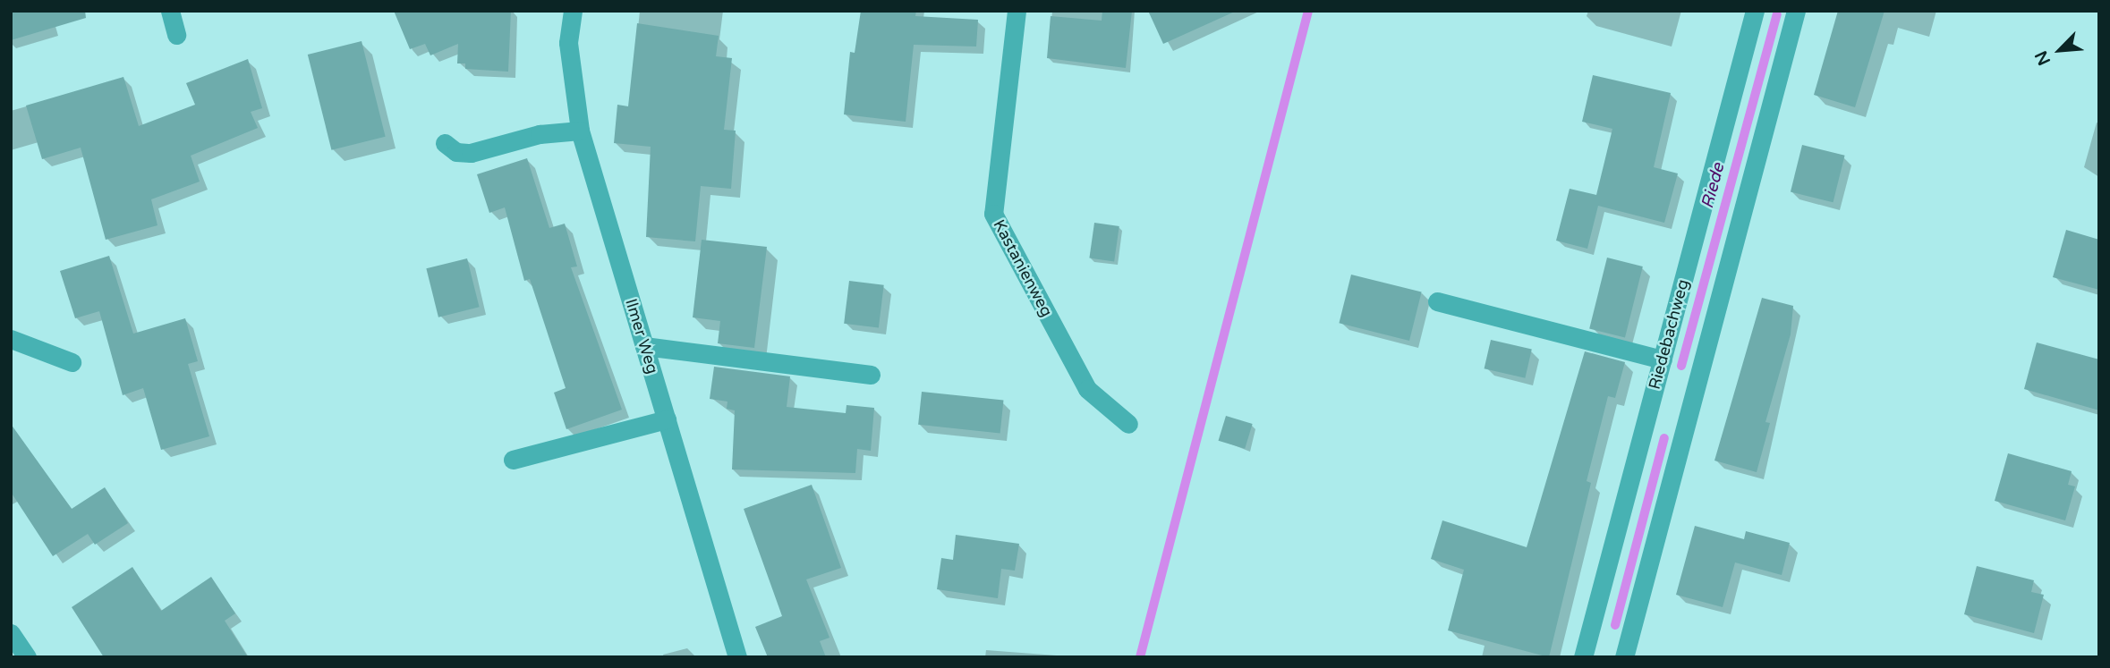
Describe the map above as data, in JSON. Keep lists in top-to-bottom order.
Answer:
{
  "streets": {
    "street": ["Kastanienweg", "Riedebachweg", "Ilmer Weg"]
  },
  "water": ["Riede"],
  "north": "bottom left"
}
